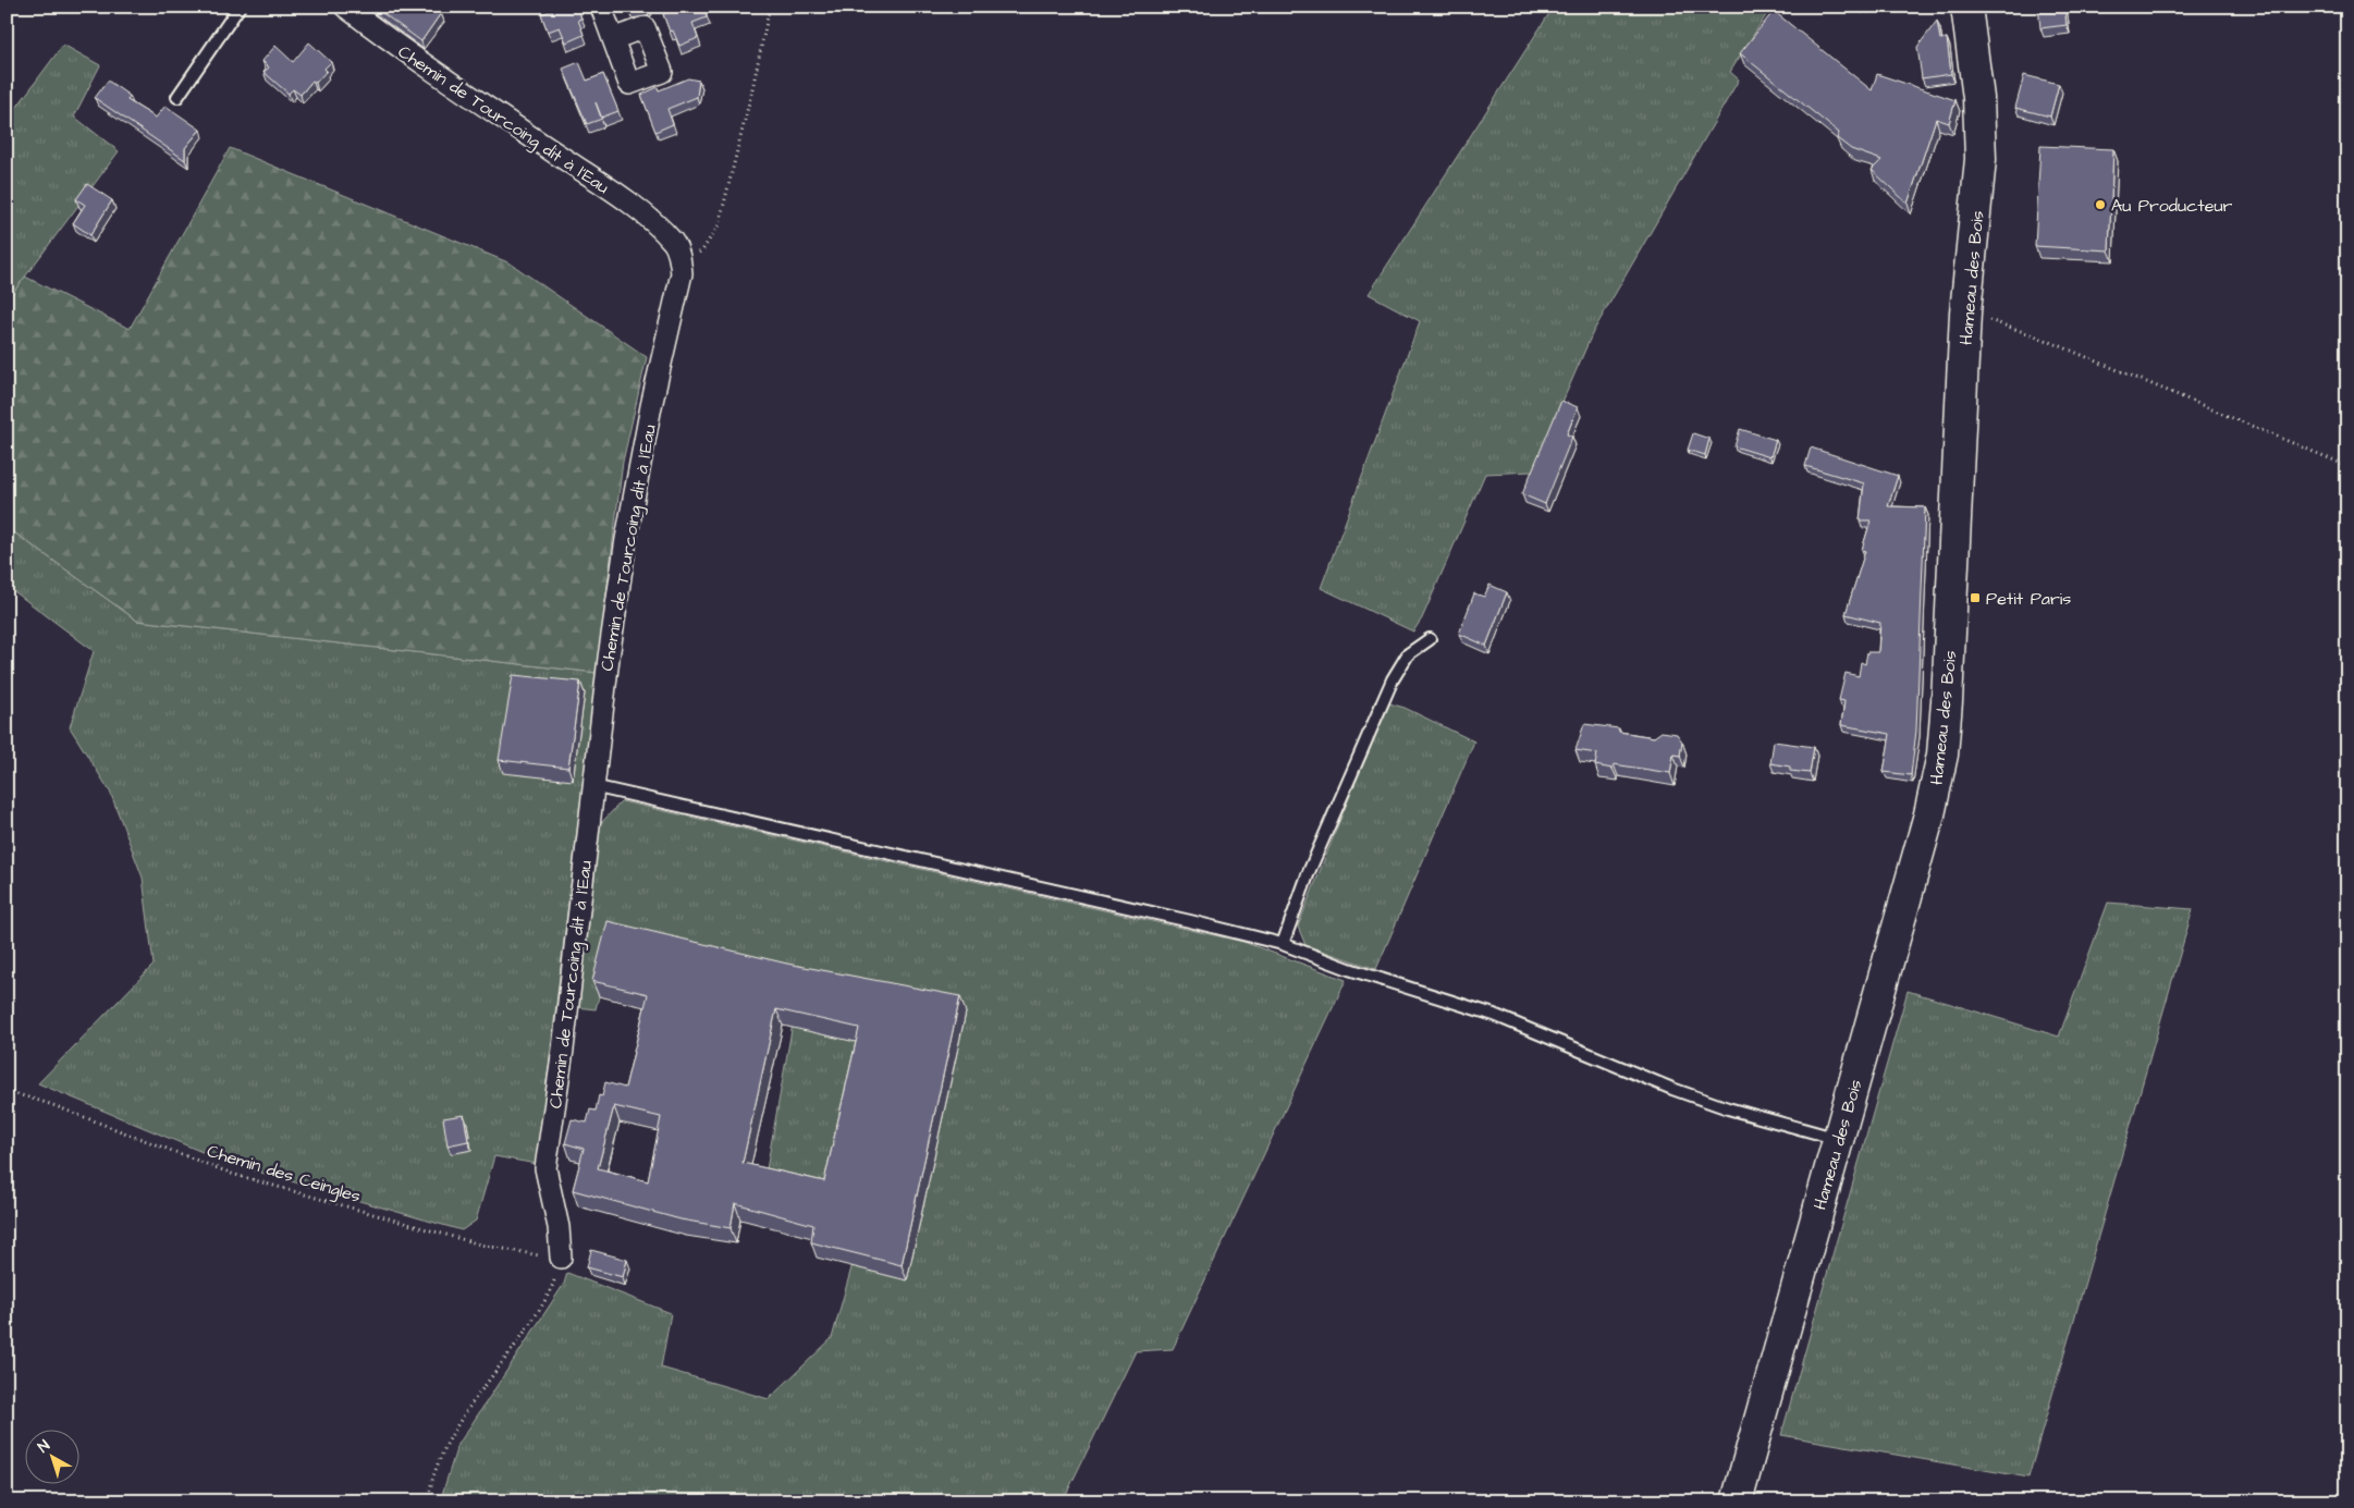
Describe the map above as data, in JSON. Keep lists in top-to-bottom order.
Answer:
{
  "streets": {
    "street": ["Chemin de Tourcoing dit à l'Eau", "Hameau des Bois"],
    "path": ["Chemin des Ceingles"]
  },
  "crossings": [
    ["Chemin de Tourcoing dit à l'Eau", "Chemin des Ceingles"]
  ],
  "places": {
    "other": ["Au Producteur"],
    "transit": ["Petit Paris"]
  },
  "north": "top left"
}
